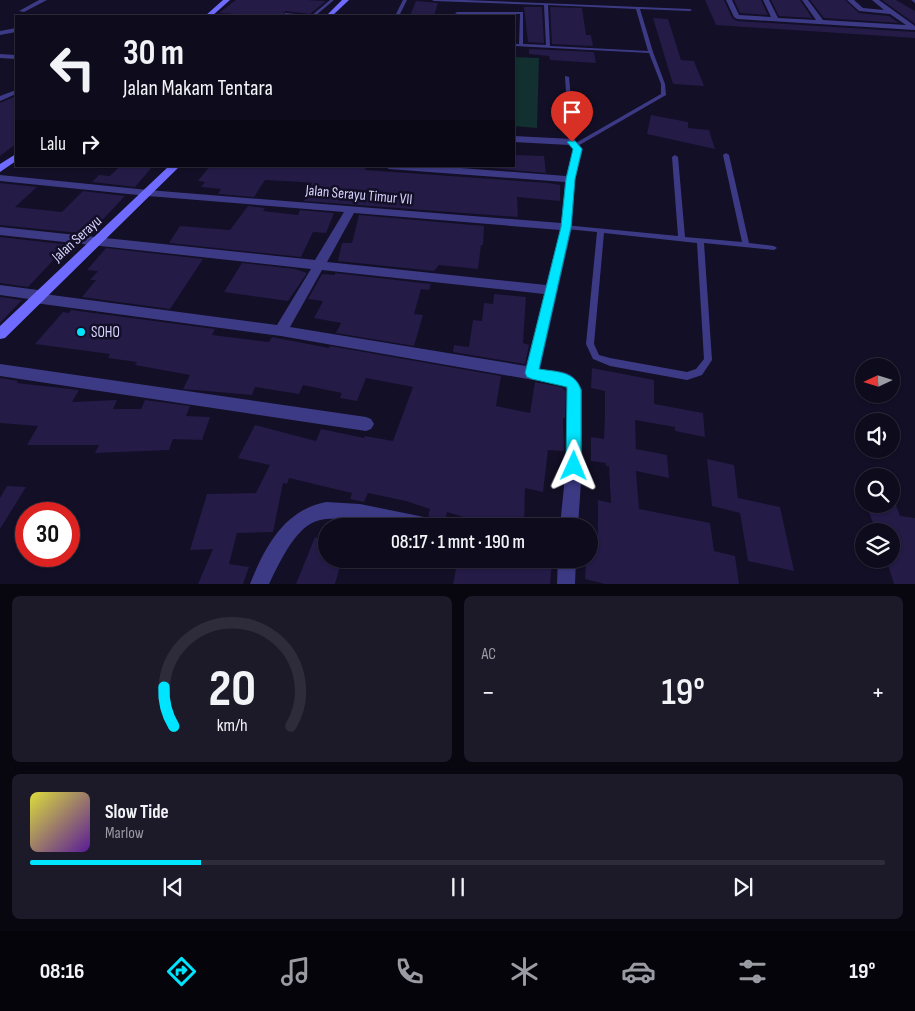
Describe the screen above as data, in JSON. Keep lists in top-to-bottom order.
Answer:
{
  "streets": {
    "main road": ["Jalan Serayu"],
    "street": ["Jalan Serayu Timur VII"]
  },
  "crossings": [
    ["Jalan Serayu Timur VII", "Jalan Serayu"]
  ],
  "places": ["SOHO"],
  "north": "left",
  "page": {
    "turn": ["30 m", "Jalan Makam Tentara"],
    "then": "Lalu",
    "limit": "30",
    "trip": "08:17 · 1 mnt · 190 m",
    "tile": "AC",
    "heat": ["−", "19°", "+"],
    "song": ["Slow Tide", "Marlow"],
    "tabs": ["08:16", "19°"],
    "gauge": ["20", "km/h"]
  }
}
